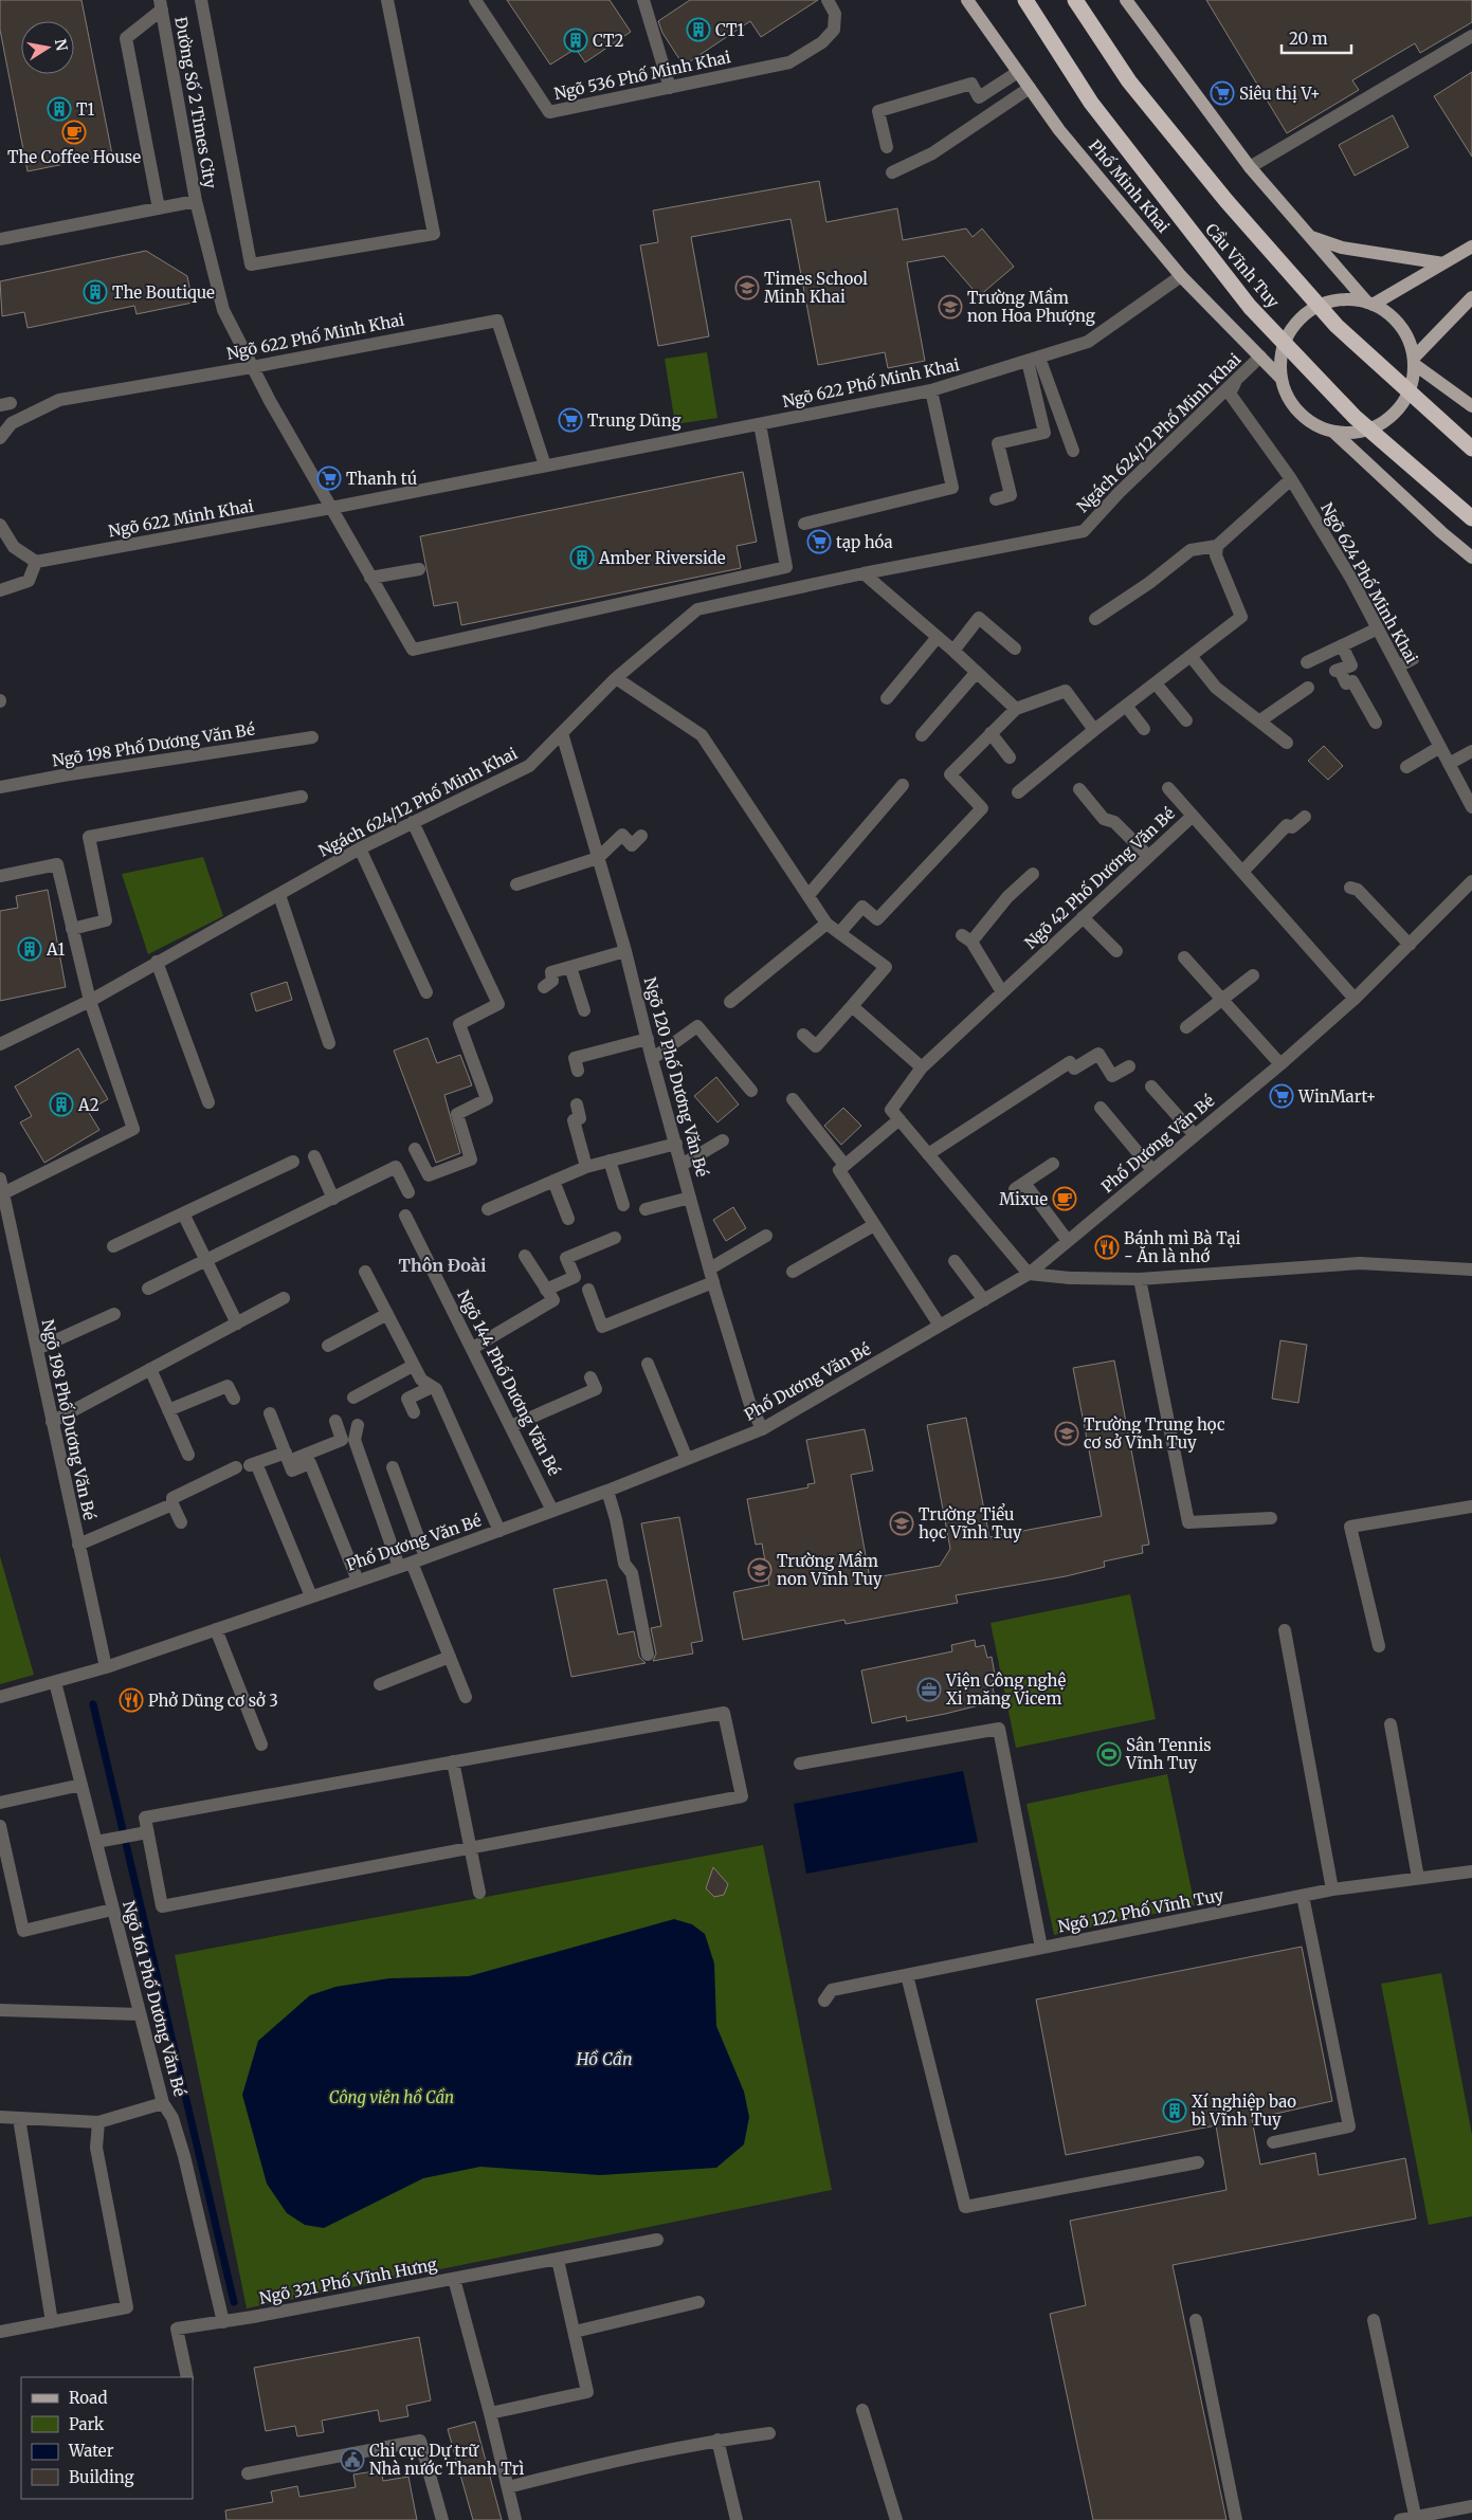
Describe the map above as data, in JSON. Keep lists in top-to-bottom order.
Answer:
{
  "streets": {
    "highway": ["Cầu Vĩnh Tuy"],
    "main road": ["Phố Minh Khai"],
    "street": [
      "Ngõ 536 Phố Minh Khai",
      "Đường Số 2 Times City",
      "Ngõ 622 Phố Minh Khai",
      "Ngách 624/12 Phố Minh Khai",
      "Ngõ 622 Minh Khai",
      "Ngõ 624 Phố Minh Khai",
      "Ngõ 198 Phố Dương Văn Bé",
      "Ngõ 42 Phố Dương Văn Bé",
      "Ngõ 120 Phố Dương Văn Bé",
      "Phố Dương Văn Bé",
      "Ngõ 144 Phố Dương Văn Bé",
      "Ngõ 122 Phố Vĩnh Tuy",
      "Ngõ 161 Phố Dương Văn Bé",
      "Ngõ 321 Phố Vĩnh Hưng"
    ]
  },
  "crossings": [
    ["Đường Số 2 Times City", "Ngõ 622 Phố Minh Khai"],
    ["Đường Số 2 Times City", "Ngõ 622 Minh Khai"],
    ["Phố Minh Khai", "Ngõ 622 Phố Minh Khai"],
    ["Phố Minh Khai", "Ngách 624/12 Phố Minh Khai"],
    ["Ngõ 622 Phố Minh Khai", "Ngõ 622 Minh Khai"],
    ["Ngách 624/12 Phố Minh Khai", "Ngõ 624 Phố Minh Khai"],
    ["Ngách 624/12 Phố Minh Khai", "Ngõ 120 Phố Dương Văn Bé"],
    ["Ngõ 198 Phố Dương Văn Bé", "Phố Dương Văn Bé"],
    ["Ngõ 42 Phố Dương Văn Bé", "Phố Dương Văn Bé"],
    ["Ngõ 120 Phố Dương Văn Bé", "Phố Dương Văn Bé"],
    ["Phố Dương Văn Bé", "Ngõ 144 Phố Dương Văn Bé"],
    ["Phố Dương Văn Bé", "Ngõ 161 Phố Dương Văn Bé"],
    ["Ngõ 161 Phố Dương Văn Bé", "Ngõ 321 Phố Vĩnh Hưng"]
  ],
  "districts": ["Thôn Đoài"],
  "water": ["Hồ Cần"],
  "parks": ["Công viên hồ Cần"],
  "places": {
    "building": [
      "CT1",
      "CT2",
      "T1",
      "The Boutique",
      "Amber Riverside",
      "A1",
      "A2",
      "Xí nghiệp bao bì Vĩnh Tuy"
    ],
    "supermarket": [
      "Siêu thị V+",
      "Trung Dũng",
      "Thanh tú",
      "tạp hóa",
      "WinMart+"
    ],
    "cafe": ["The Coffee House", "Mixue"],
    "school or university": [
      "Times School Minh Khai",
      "Trường Mầm non Hoa Phượng",
      "Trường Trung học cơ sở Vĩnh Tuy",
      "Trường Tiểu học Vĩnh Tuy",
      "Trường Mầm non Vĩnh Tuy"
    ],
    "restaurant": ["Bánh mì Bà Tại - Ăn là nhớ", "Phở Dũng cơ sở 3"],
    "office": ["Viện Công nghệ Xi măng Vicem"],
    "sports": ["Sân Tennis Vĩnh Tuy"],
    "public building": ["Chi cục Dự trữ Nhà nước Thanh Trì"]
  },
  "legend": [
    "Road",
    "Park",
    "Water",
    "Building"
  ],
  "scale_bar": "20 m",
  "north": "right"
}
